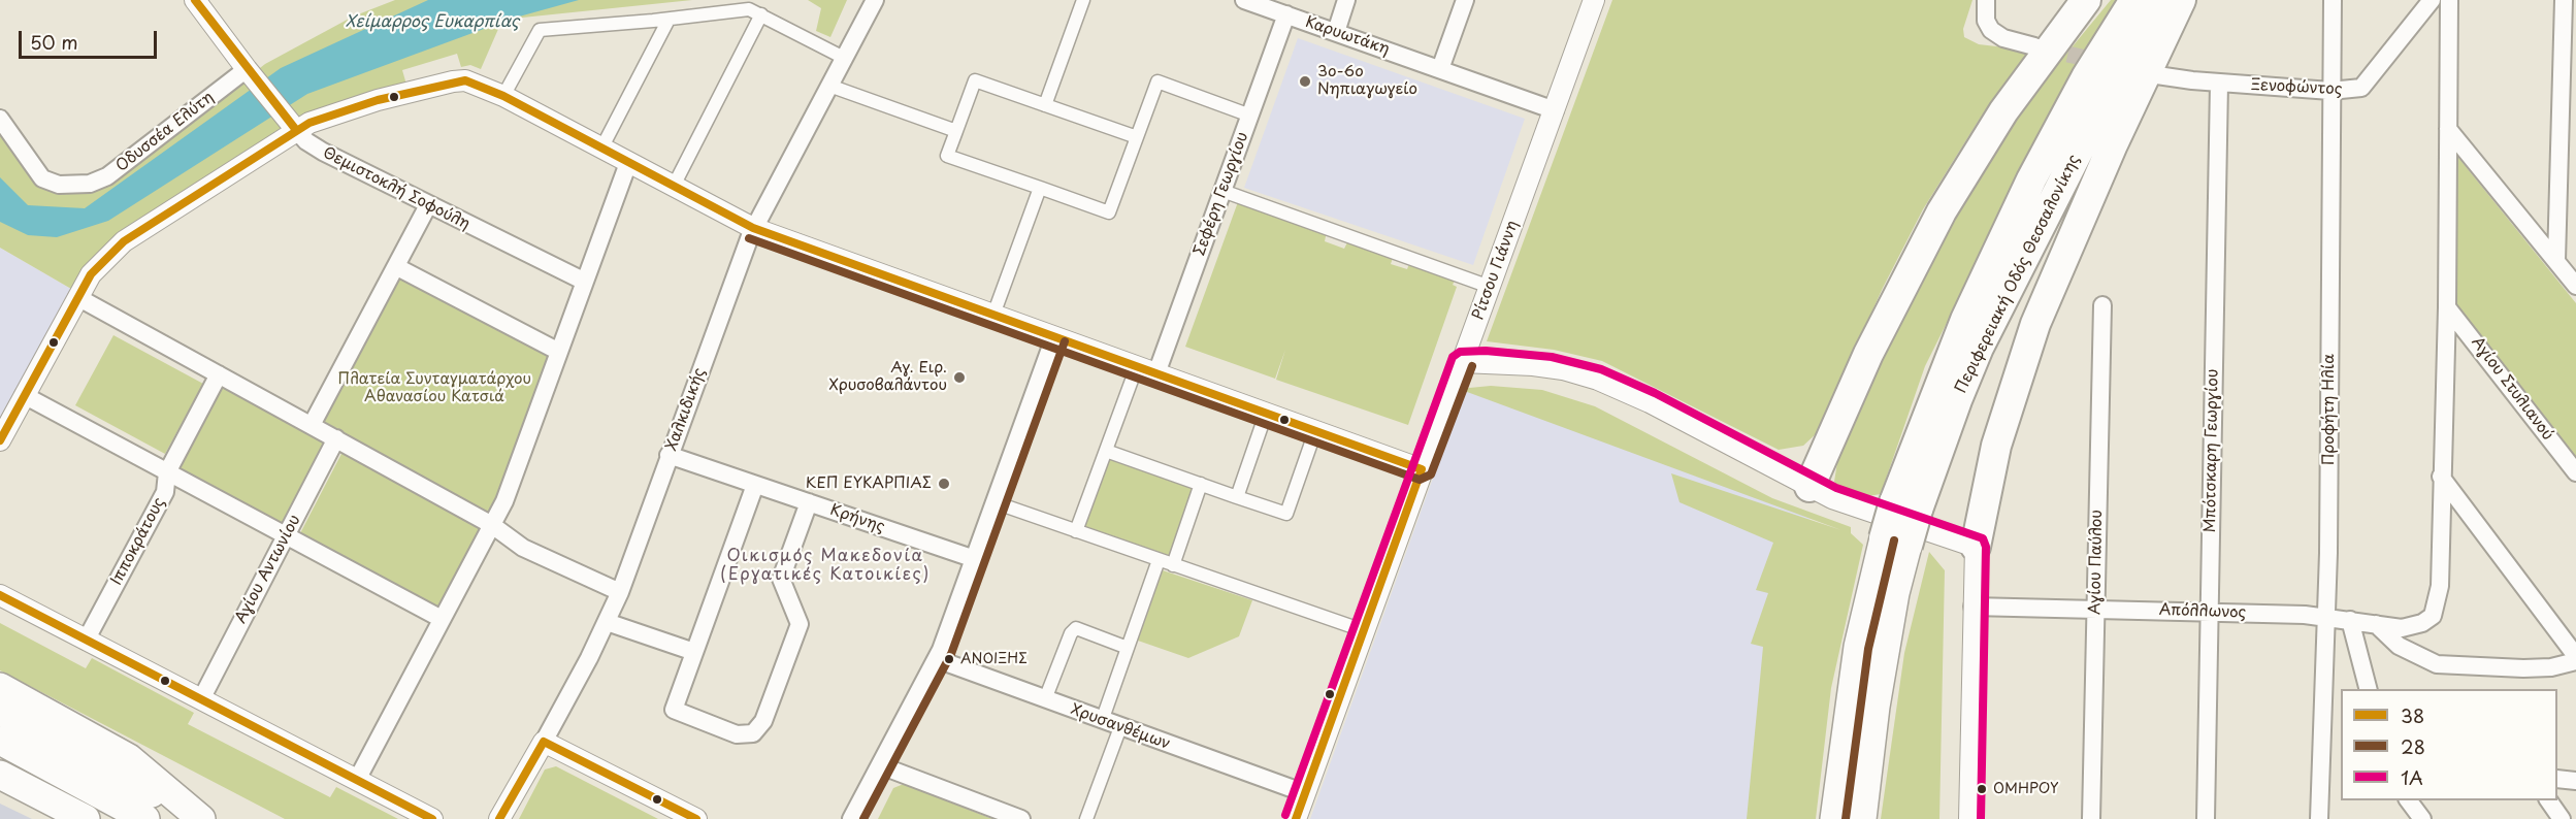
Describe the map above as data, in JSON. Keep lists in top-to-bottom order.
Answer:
{
  "streets": {
    "highway": ["Περιφερειακή Οδός Θεσσαλονίκης"],
    "street": [
      "Καρυωτάκη",
      "Ξενοφώντος",
      "Οδυσσέα Ελύτη",
      "Θεμιστοκλή Σοφούλη",
      "Σεφέρη Γεωργίου",
      "Ρίτσου Γιάννη",
      "Αγίου Στυλιανού",
      "Χαλκιδικής",
      "Προφήτη Ηλία",
      "Μπότσκαρη Γεωργίου",
      "Κρήνης",
      "Ιπποκράτους",
      "Αγίου Παύλου",
      "Αγίου Αντωνίου",
      "Απόλλωνος",
      "Χρυσανθέμων"
    ]
  },
  "crossings": [
    ["Καρυωτάκη", "Σεφέρη Γεωργίου"],
    ["Καρυωτάκη", "Ρίτσου Γιάννη"],
    ["Ξενοφώντος", "Προφήτη Ηλία"],
    ["Ξενοφώντος", "Μπότσκαρη Γεωργίου"],
    ["Ρίτσου Γιάννη", "Χρυσανθέμων"],
    ["Χαλκιδικής", "Κρήνης"],
    ["Προφήτη Ηλία", "Απόλλωνος"],
    ["Μπότσκαρη Γεωργίου", "Απόλλωνος"],
    ["Αγίου Παύλου", "Απόλλωνος"]
  ],
  "districts": ["Οικισμός Μακεδονία (Εργατικές Κατοικίες)"],
  "water": ["Χείμαρρος Ευκαρπίας"],
  "parks": ["Πλατεία Συνταγματάρχου Αθανασίου Κατσιά"],
  "places": [
    "3ο-6ο Νηπιαγωγείο",
    "Αγ. Ειρ. Χρυσοβαλάντου",
    "ΚΕΠ ΕΥΚΑΡΠΙΑΣ",
    "ΑΝΟΙΞΗΣ",
    "ΟΜΗΡΟΥ"
  ],
  "lines": ["transit line 38", "transit line 28", "transit line 1Α"],
  "legend": ["38", "28", "1Α"],
  "scale_bar": "50 m"
}
